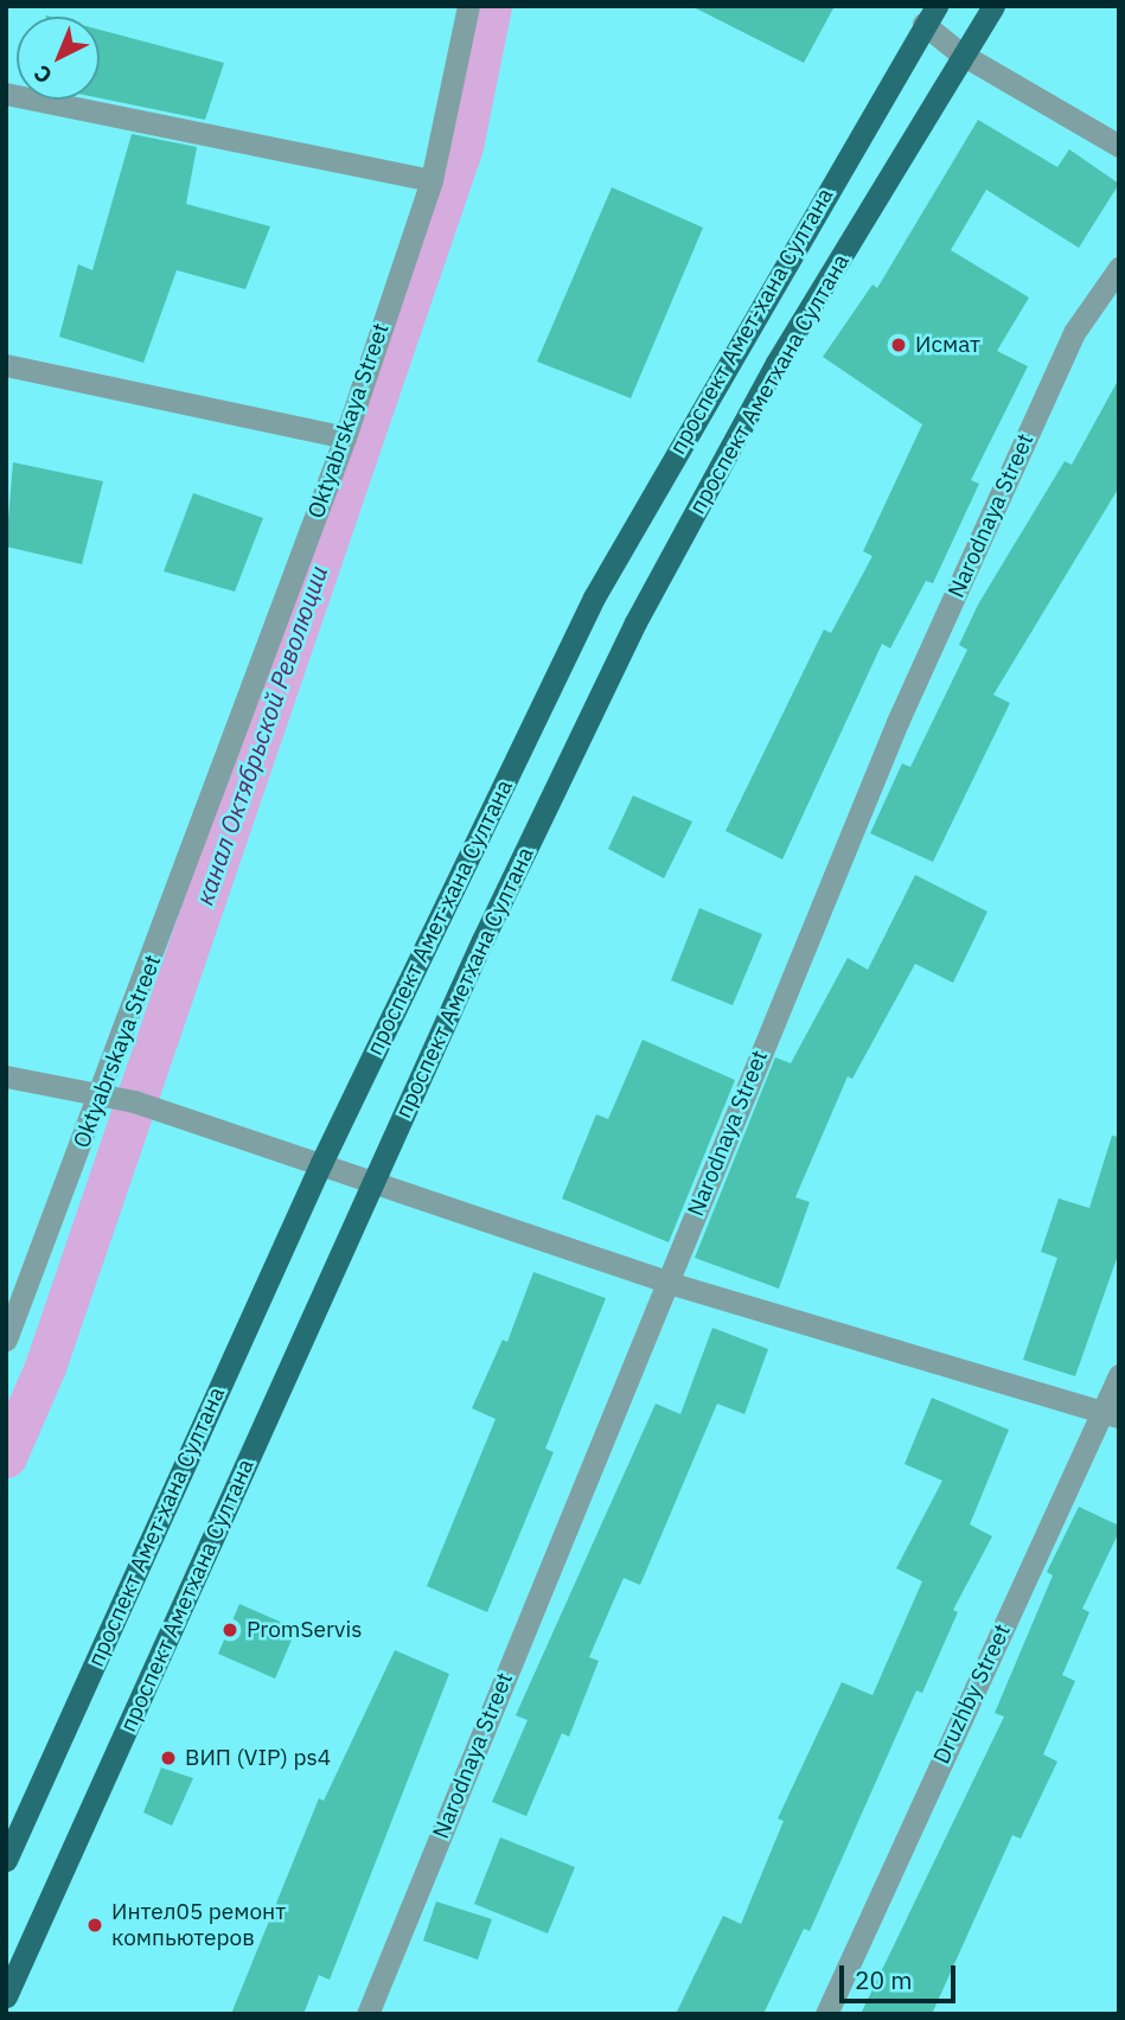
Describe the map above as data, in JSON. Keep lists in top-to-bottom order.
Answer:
{
  "streets": {
    "main road": ["проспект Амет-хана Султана", "проспект Аметхана Султана"],
    "street": ["Oktyabrskaya Street", "Narodnaya Street", "Druzhby Street"]
  },
  "water": ["канал Октябрьской Революции"],
  "places": [
    "Исмат",
    "PromServis",
    "ВИП (VIP) ps4",
    "Интел05 ремонт компьютеров"
  ],
  "scale_bar": "20 m",
  "north": "bottom left"
}
